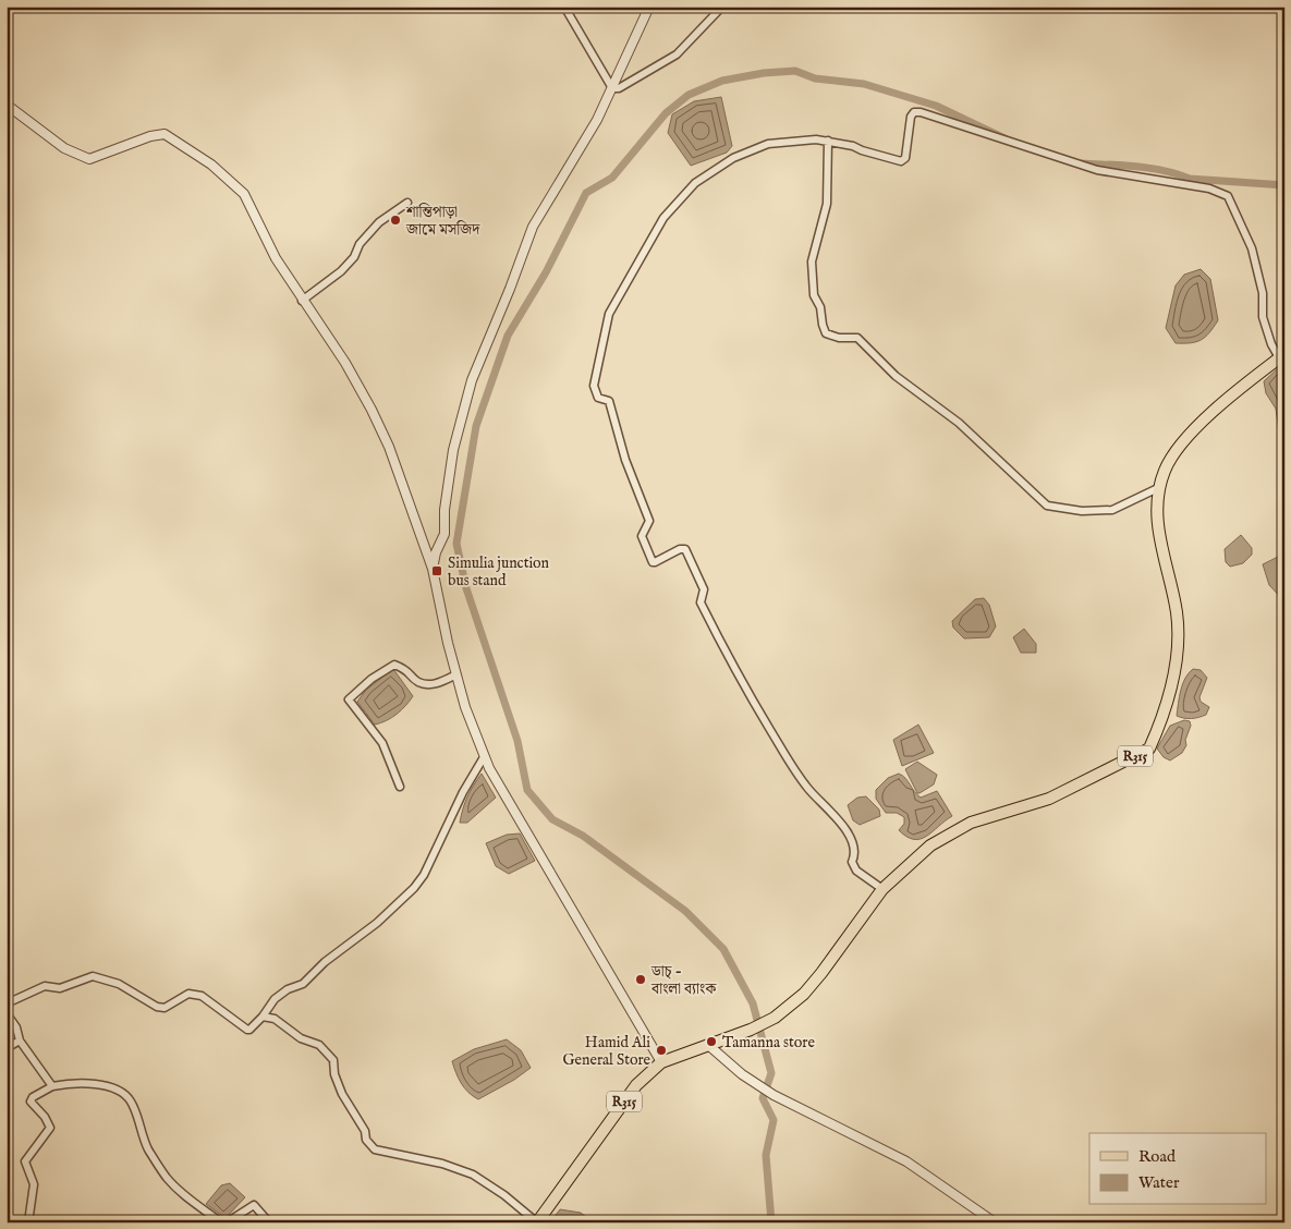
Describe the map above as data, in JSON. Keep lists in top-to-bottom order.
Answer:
{
  "streets": {
    "main road": ["R315"]
  },
  "places": {
    "other": [
      "শান্তিপাড়া জামে মসজিদ",
      "ডাচ্ - বাংলা ব্যাংক",
      "Tamanna store",
      "Hamid Ali General Store"
    ],
    "transit": ["Simulia junction bus stand"]
  },
  "legend": ["Road", "Water"]
}
